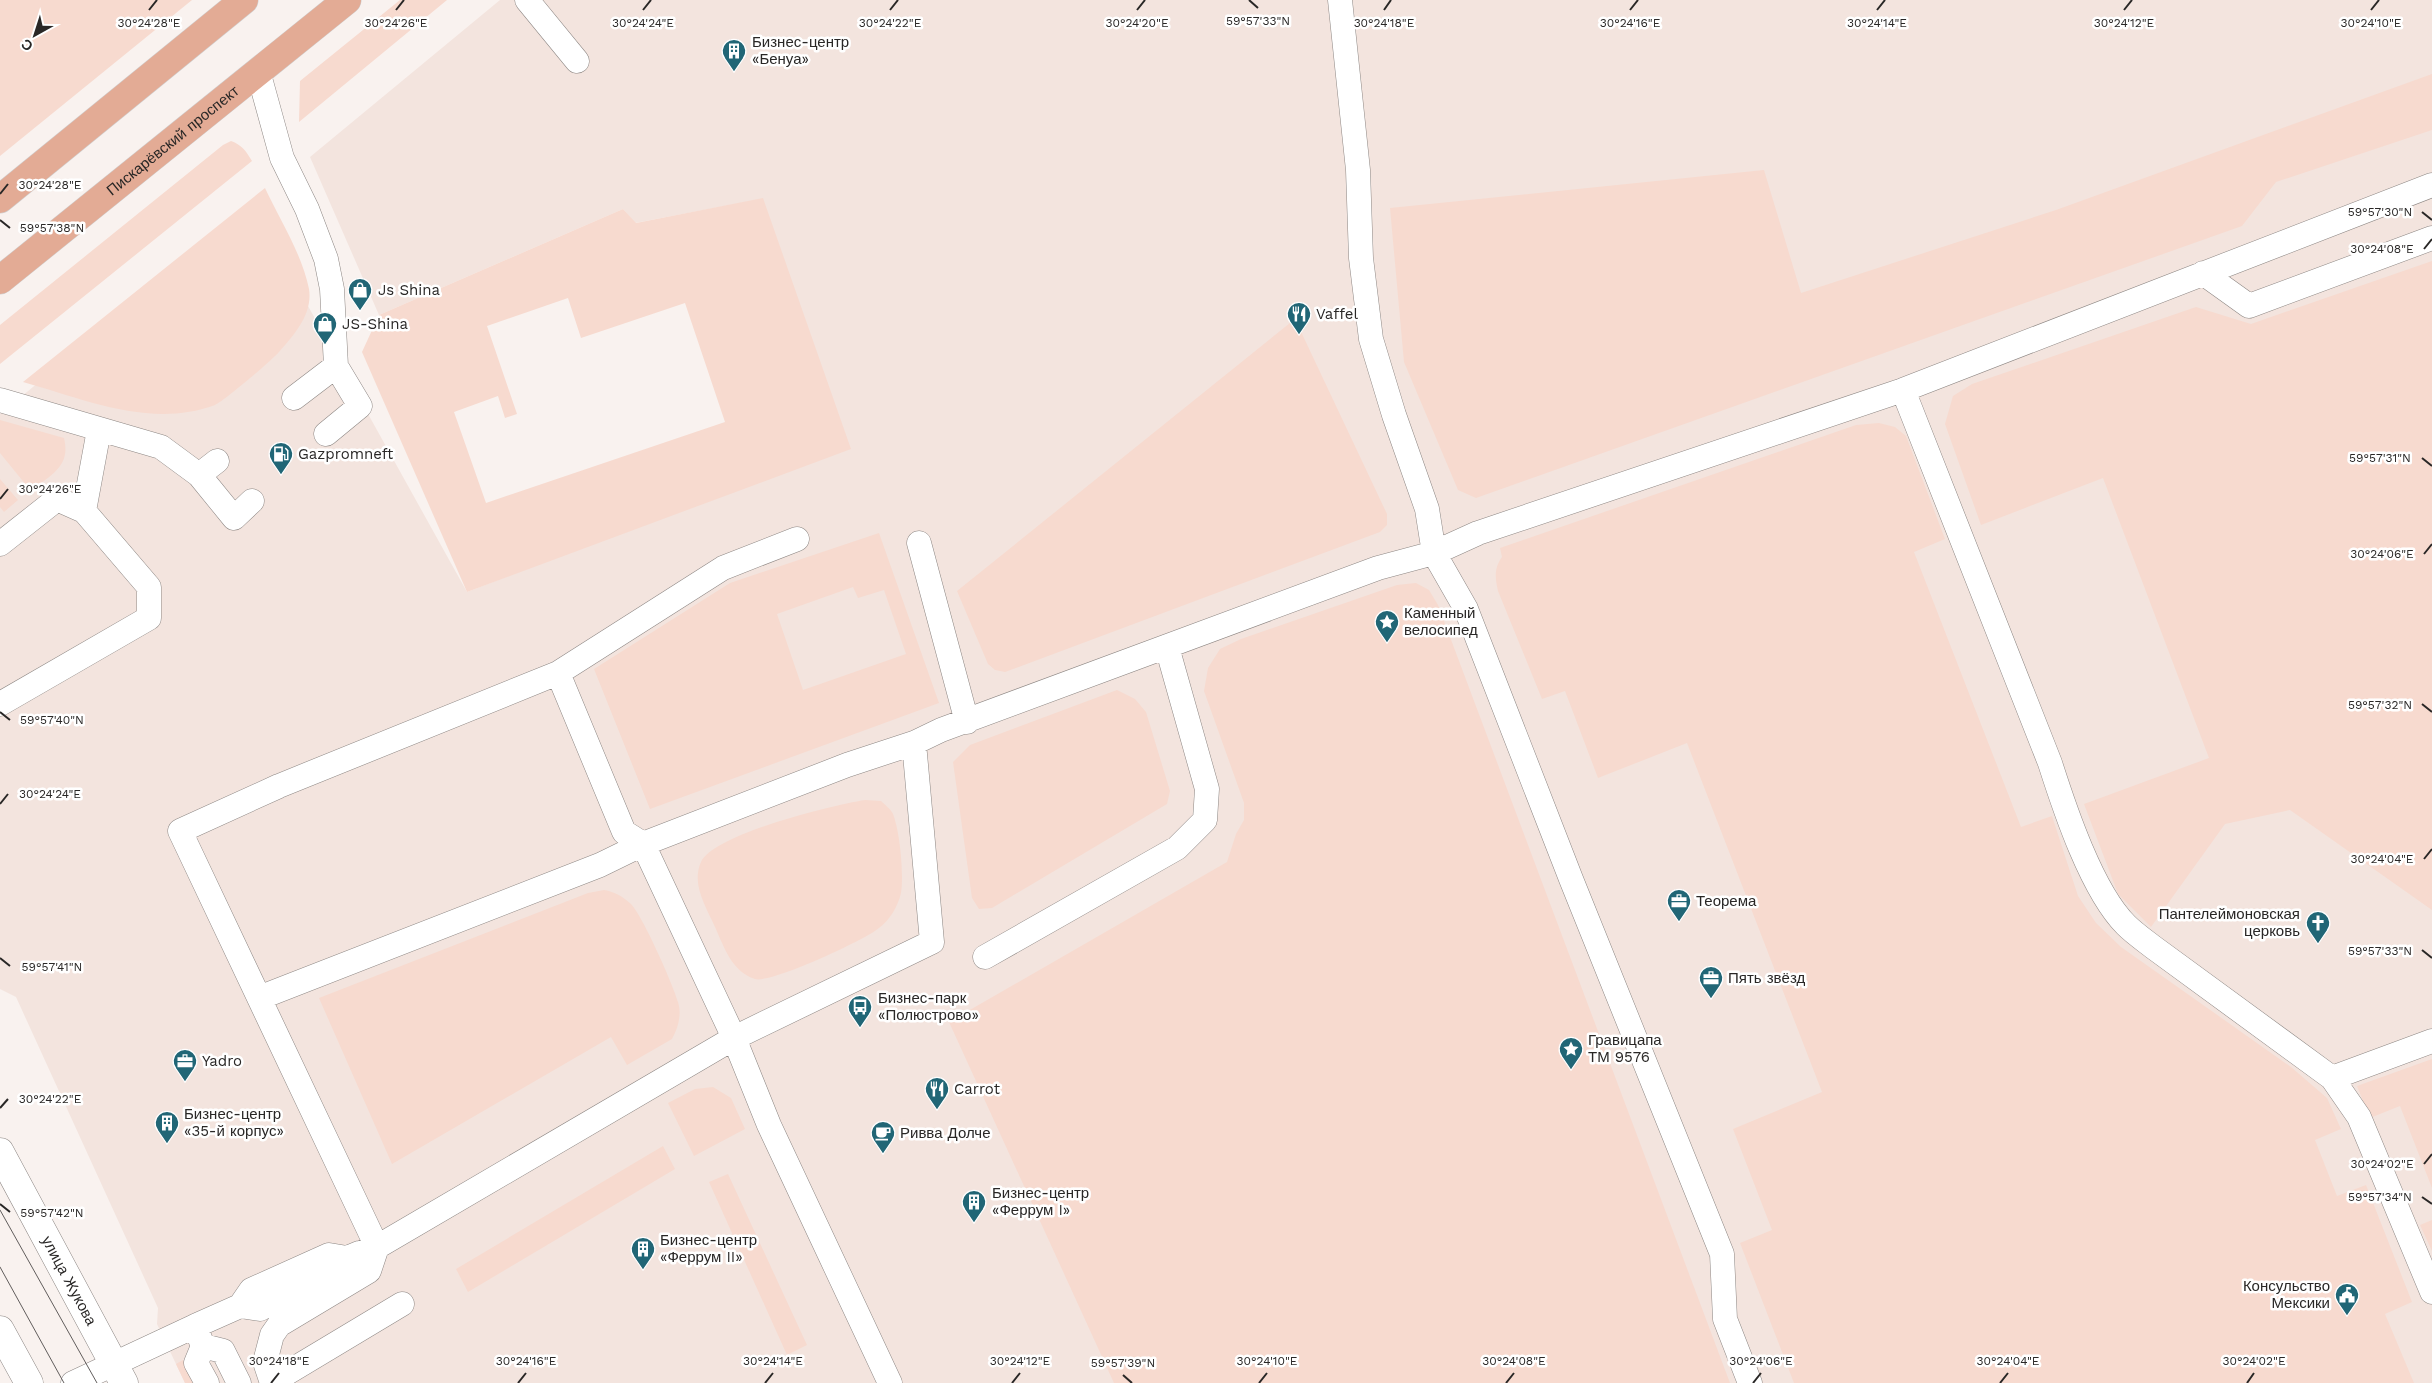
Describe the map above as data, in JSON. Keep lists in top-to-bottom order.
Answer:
{
  "streets": {
    "main road": ["Пискарёвский проспект"],
    "street": ["улица Жукова"]
  },
  "places": {
    "building": [
      "Бизнес-центр «Бенуа»",
      "Бизнес-центр «35-й корпус»",
      "Бизнес-центр «Феррум I»",
      "Бизнес-центр «Феррум II»"
    ],
    "shop": ["Js Shina", "JS-Shina"],
    "restaurant": ["Vaffel", "Carrot"],
    "fuel station": ["Gazpromneft"],
    "place": ["Каменный велосипед", "Гравицапа ТМ 9576"],
    "office": ["Теорема", "Пять звёзд", "Yadro"],
    "church": ["Пантелеймоновская церковь"],
    "bus stop": ["Бизнес-парк «Полюстрово»"],
    "cafe": ["Ривва Долче"],
    "public building": ["Консульство Мексики"]
  },
  "north": "bottom left",
  "coordinates": [
    "59°57'33\"N",
    "30°24'28\"E",
    "30°24'26\"E",
    "30°24'24\"E",
    "30°24'22\"E",
    "30°24'20\"E",
    "30°24'18\"E",
    "30°24'16\"E",
    "30°24'14\"E",
    "30°24'12\"E",
    "30°24'10\"E",
    "59°57'30\"N",
    "59°57'38\"N",
    "30°24'08\"E",
    "59°57'31\"N",
    "30°24'06\"E",
    "59°57'32\"N",
    "59°57'40\"N",
    "30°24'04\"E",
    "59°57'41\"N",
    "30°24'02\"E",
    "59°57'34\"N",
    "59°57'42\"N",
    "59°57'39\"N"
  ]
}
